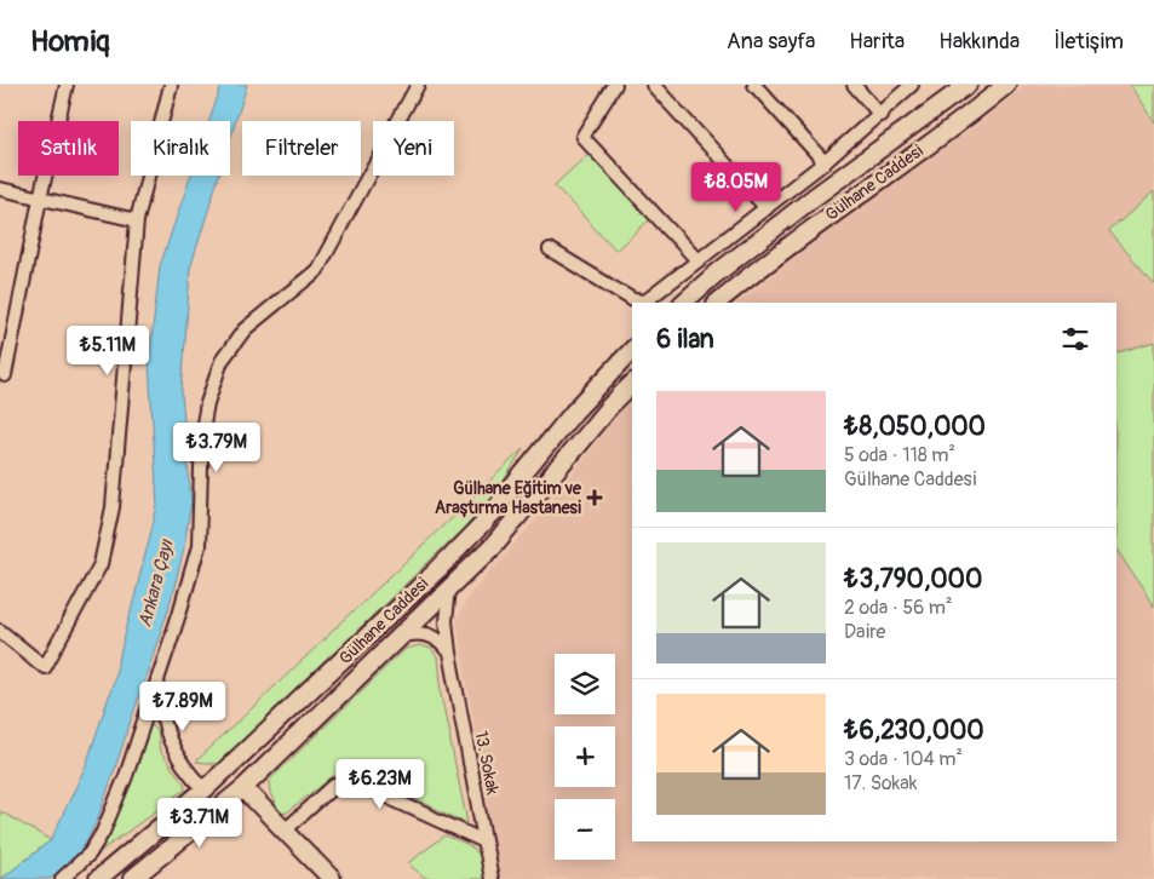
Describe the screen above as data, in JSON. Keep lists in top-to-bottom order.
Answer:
{
  "streets": {
    "main road": ["Gülhane Caddesi"],
    "street": ["13. Sokak"]
  },
  "crossings": [
    ["Gülhane Caddesi", "13. Sokak"]
  ],
  "water": ["Ankara Çayı"],
  "places": {
    "health": ["Gülhane Eğitim ve Araştırma Hastanesi"]
  },
  "page": {
    "header": "Homiq",
    "nav": [
      "Ana sayfa",
      "Harita",
      "Hakkında",
      "İletişim"
    ],
    "chip": [
      "Satılık",
      "Kiralık",
      "Filtreler",
      "Yeni"
    ],
    "price": [
      "₺8.05M",
      "₺5.11M",
      "₺3.79M",
      "₺7.89M",
      "₺6.23M",
      "₺3.71M"
    ],
    "heading": "6 ilan",
    "list": [
      {
        "name": "₺8,050,000",
        "note": "5 oda · 118 m² · Gülhane Caddesi"
      },
      {
        "name": "₺3,790,000",
        "note": "2 oda · 56 m² · Daire"
      },
      {
        "name": "₺6,230,000",
        "note": "3 oda · 104 m² · 17. Sokak"
      }
    ],
    "map_buttons": ["+", "−"]
  }
}
